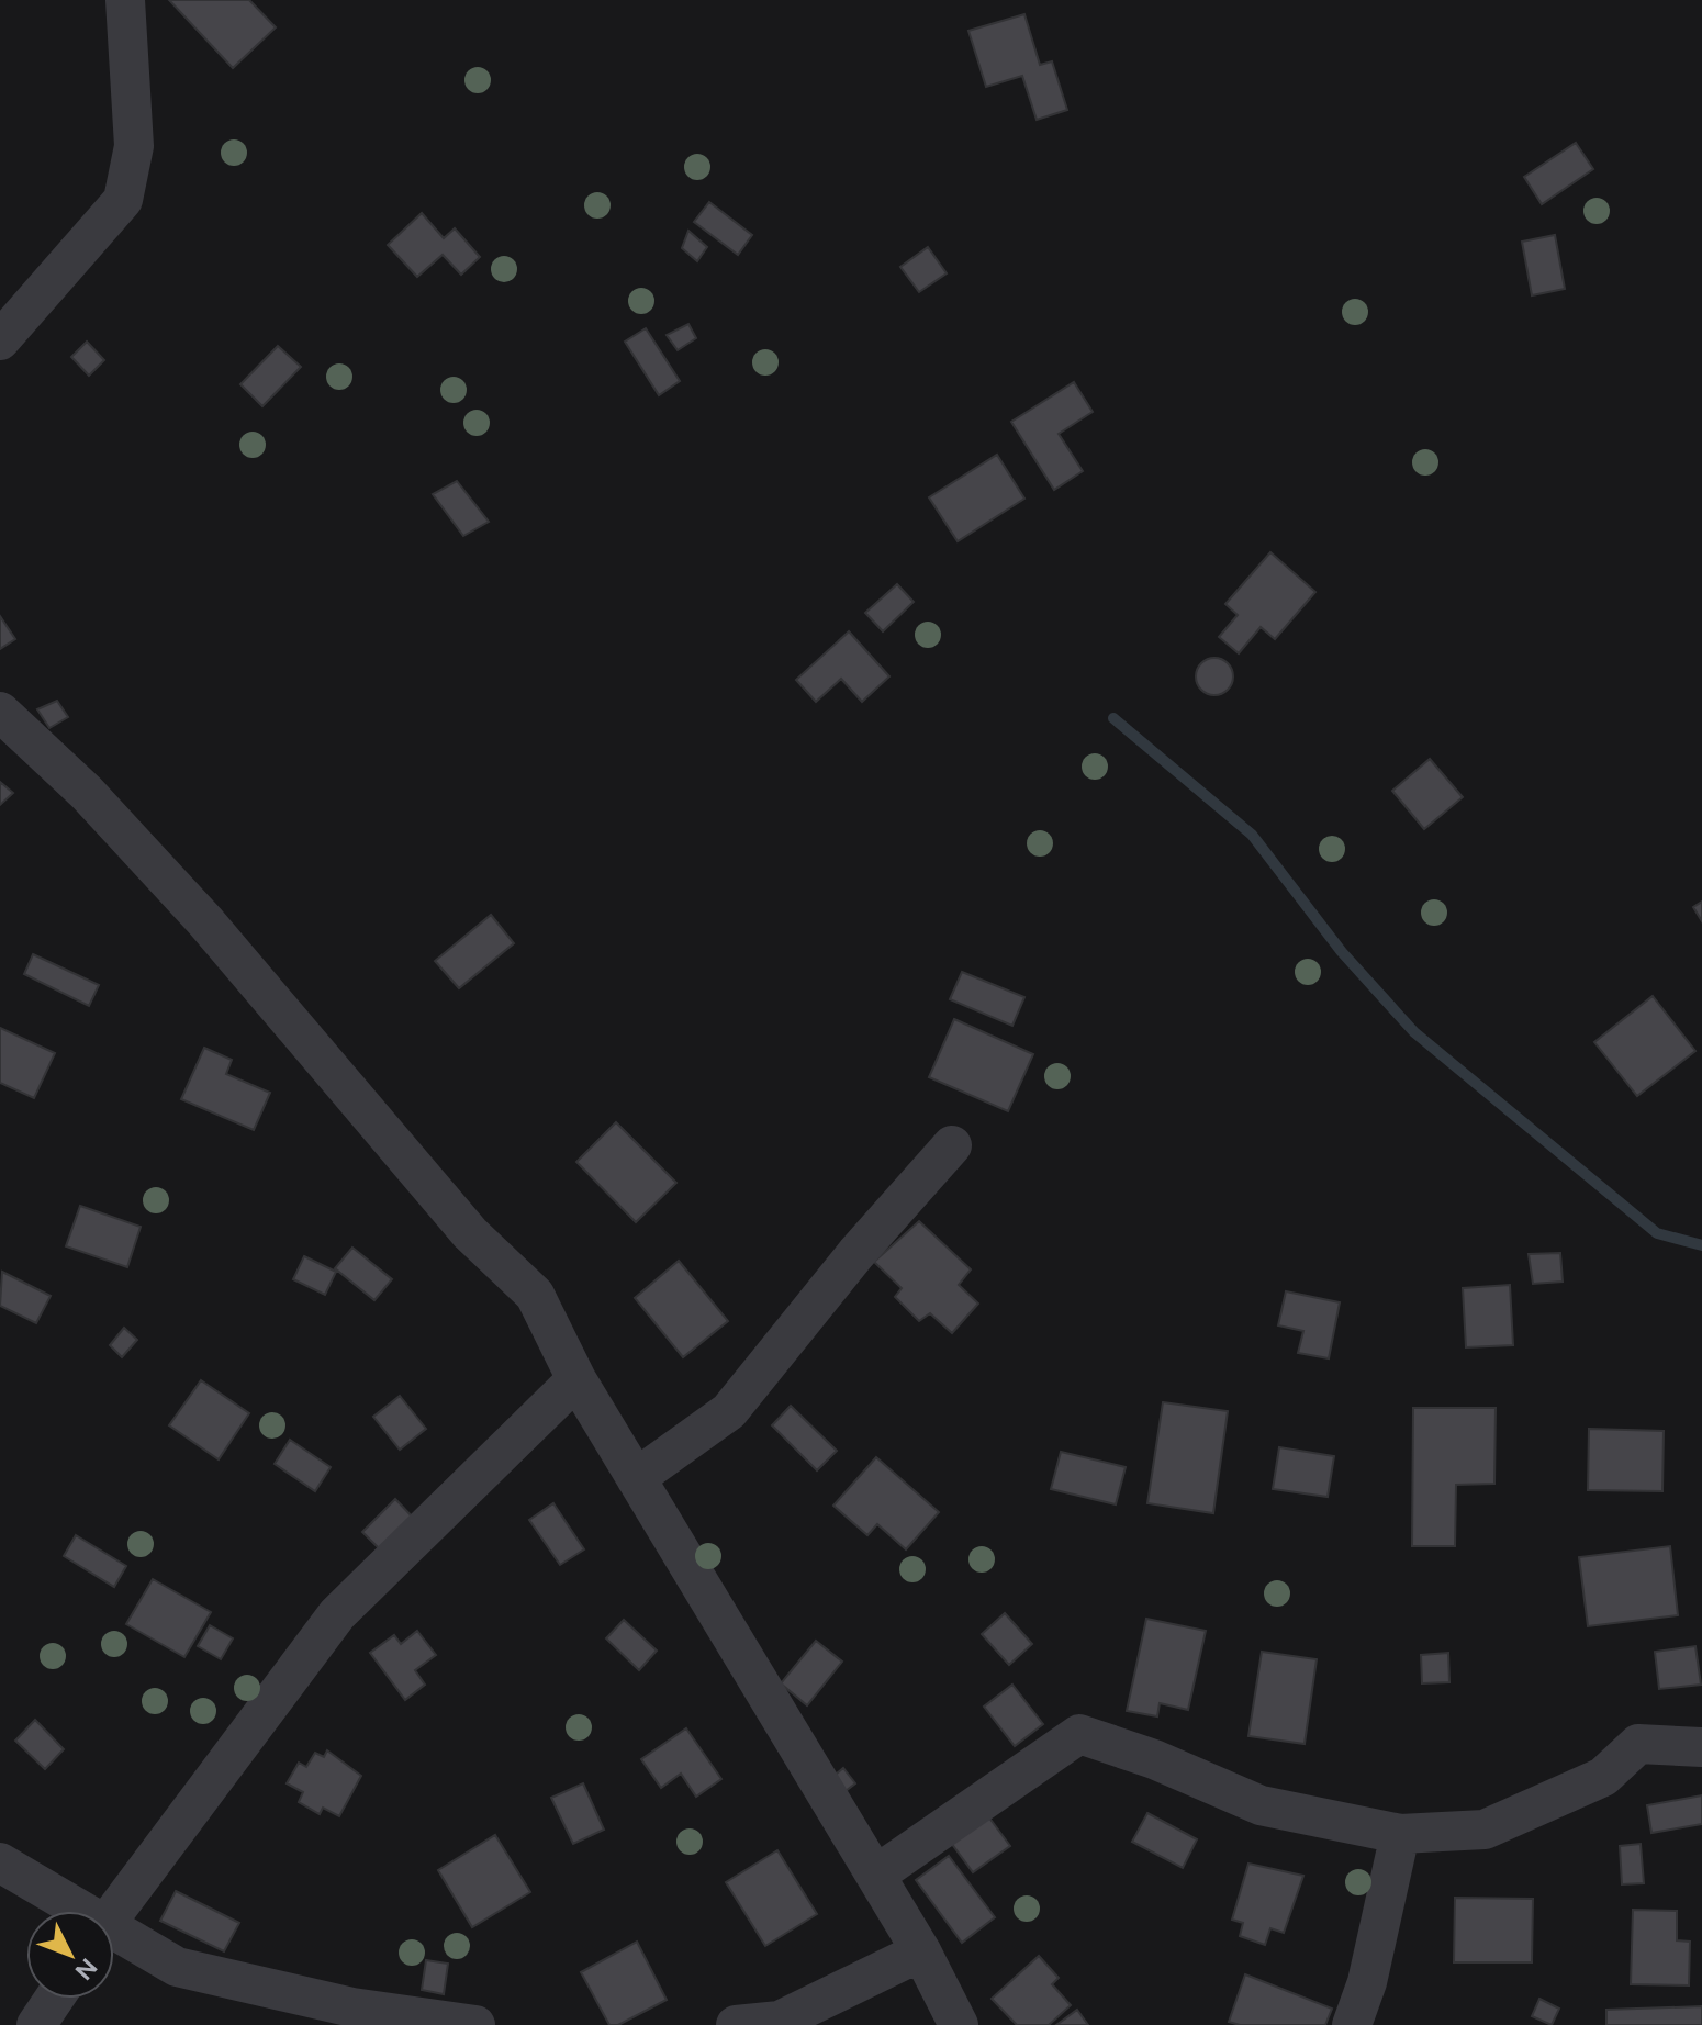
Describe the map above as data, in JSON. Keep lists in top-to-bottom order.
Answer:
{
  "north": "bottom right"
}
